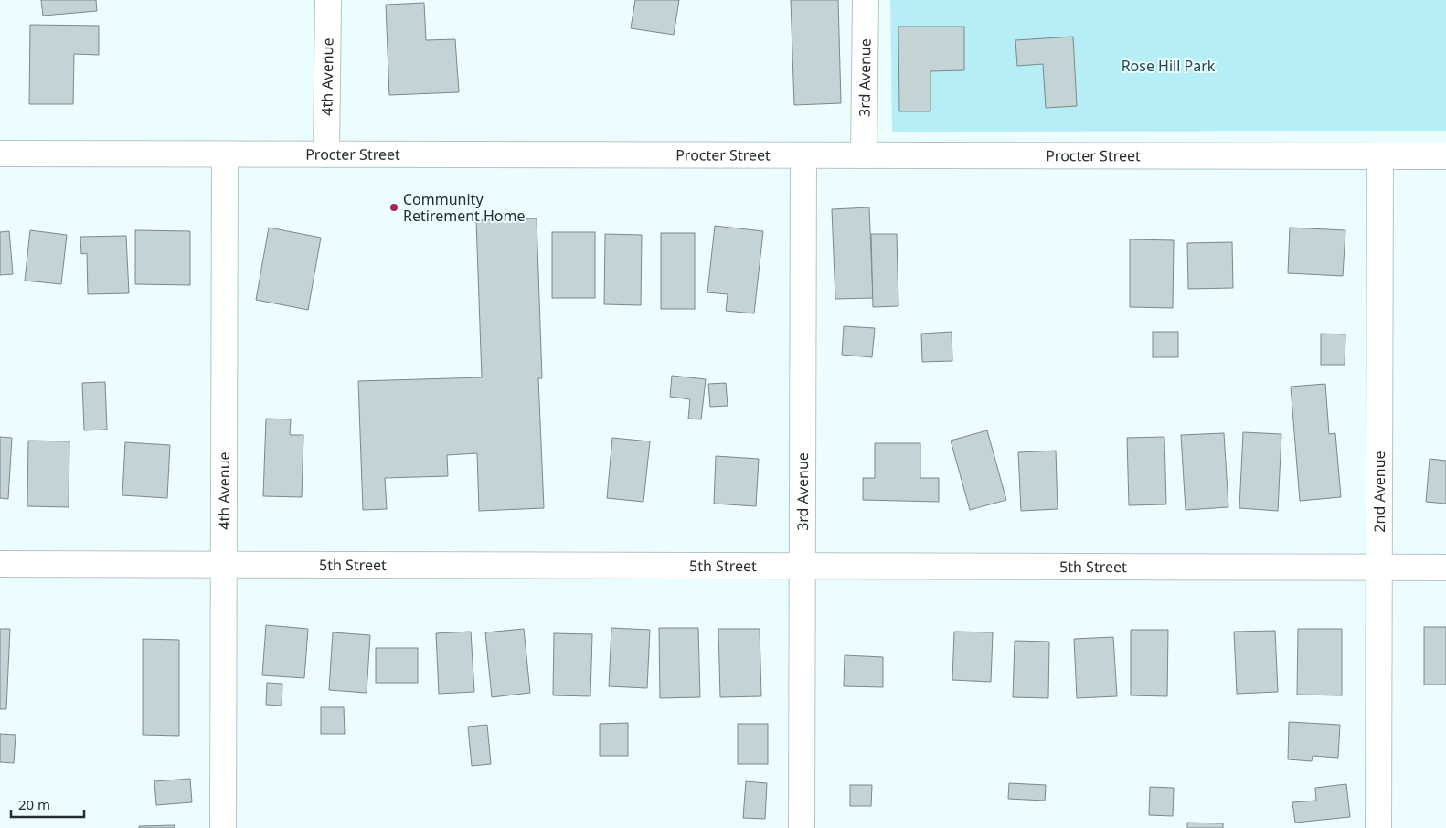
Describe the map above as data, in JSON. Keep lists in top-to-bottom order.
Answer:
{
  "streets": {
    "street": [
      "4th Avenue",
      "3rd Avenue",
      "Procter Street",
      "2nd Avenue",
      "5th Street"
    ]
  },
  "crossings": [
    ["4th Avenue", "Procter Street"],
    ["4th Avenue", "5th Street"],
    ["3rd Avenue", "Procter Street"],
    ["3rd Avenue", "5th Street"],
    ["Procter Street", "2nd Avenue"],
    ["2nd Avenue", "5th Street"]
  ],
  "parks": ["Rose Hill Park"],
  "places": ["Community Retirement Home"],
  "scale_bar": "20 m"
}
